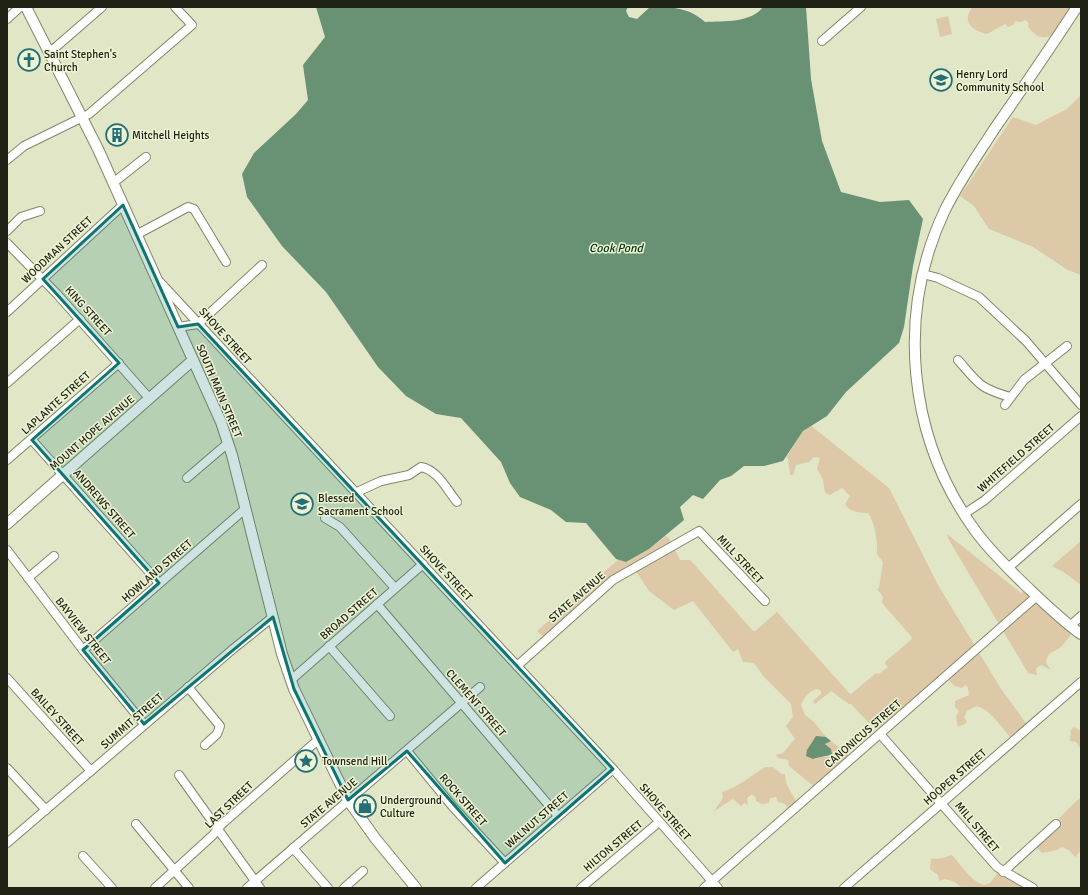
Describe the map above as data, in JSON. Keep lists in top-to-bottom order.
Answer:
{
  "streets": {
    "main road": ["SOUTH MAIN STREET", "MOUNT HOPE AVENUE"],
    "street": [
      "WOODMAN STREET",
      "KING STREET",
      "SHOVE STREET",
      "LAPLANTE STREET",
      "WHITEFIELD STREET",
      "ANDREWS STREET",
      "MILL STREET",
      "HOWLAND STREET",
      "STATE AVENUE",
      "BROAD STREET",
      "BAYVIEW STREET",
      "CLEMENT STREET",
      "BAILEY STREET",
      "SUMMIT STREET",
      "CANONICUS STREET",
      "HOOPER STREET",
      "ROCK STREET",
      "LAST STREET",
      "WALNUT STREET",
      "HILTON STREET"
    ]
  },
  "crossings": [
    ["WOODMAN STREET", "KING STREET"],
    ["WOODMAN STREET", "SOUTH MAIN STREET"],
    ["KING STREET", "LAPLANTE STREET"],
    ["KING STREET", "MOUNT HOPE AVENUE"],
    ["SHOVE STREET", "SOUTH MAIN STREET"],
    ["SHOVE STREET", "STATE AVENUE"],
    ["SHOVE STREET", "BROAD STREET"],
    ["SHOVE STREET", "CANONICUS STREET"],
    ["SHOVE STREET", "WALNUT STREET"],
    ["SHOVE STREET", "HILTON STREET"],
    ["SOUTH MAIN STREET", "MOUNT HOPE AVENUE"],
    ["SOUTH MAIN STREET", "HOWLAND STREET"],
    ["SOUTH MAIN STREET", "STATE AVENUE"],
    ["SOUTH MAIN STREET", "BROAD STREET"],
    ["SOUTH MAIN STREET", "SUMMIT STREET"],
    ["SOUTH MAIN STREET", "LAST STREET"],
    ["LAPLANTE STREET", "ANDREWS STREET"],
    ["MOUNT HOPE AVENUE", "ANDREWS STREET"],
    ["ANDREWS STREET", "HOWLAND STREET"],
    ["MILL STREET", "STATE AVENUE"],
    ["MILL STREET", "CANONICUS STREET"],
    ["MILL STREET", "HOOPER STREET"],
    ["HOWLAND STREET", "BAYVIEW STREET"],
    ["STATE AVENUE", "CLEMENT STREET"],
    ["STATE AVENUE", "ROCK STREET"],
    ["BROAD STREET", "CLEMENT STREET"],
    ["BAYVIEW STREET", "SUMMIT STREET"],
    ["CLEMENT STREET", "WALNUT STREET"],
    ["BAILEY STREET", "SUMMIT STREET"],
    ["ROCK STREET", "WALNUT STREET"]
  ],
  "water": ["Cook Pond"],
  "places": {
    "church": ["Saint Stephen's Church"],
    "school or university": ["Henry Lord Community School", "Blessed Sacrament School"],
    "building": ["Mitchell Heights"],
    "place": ["Townsend Hill"],
    "shop": ["Underground Culture"]
  }
}
